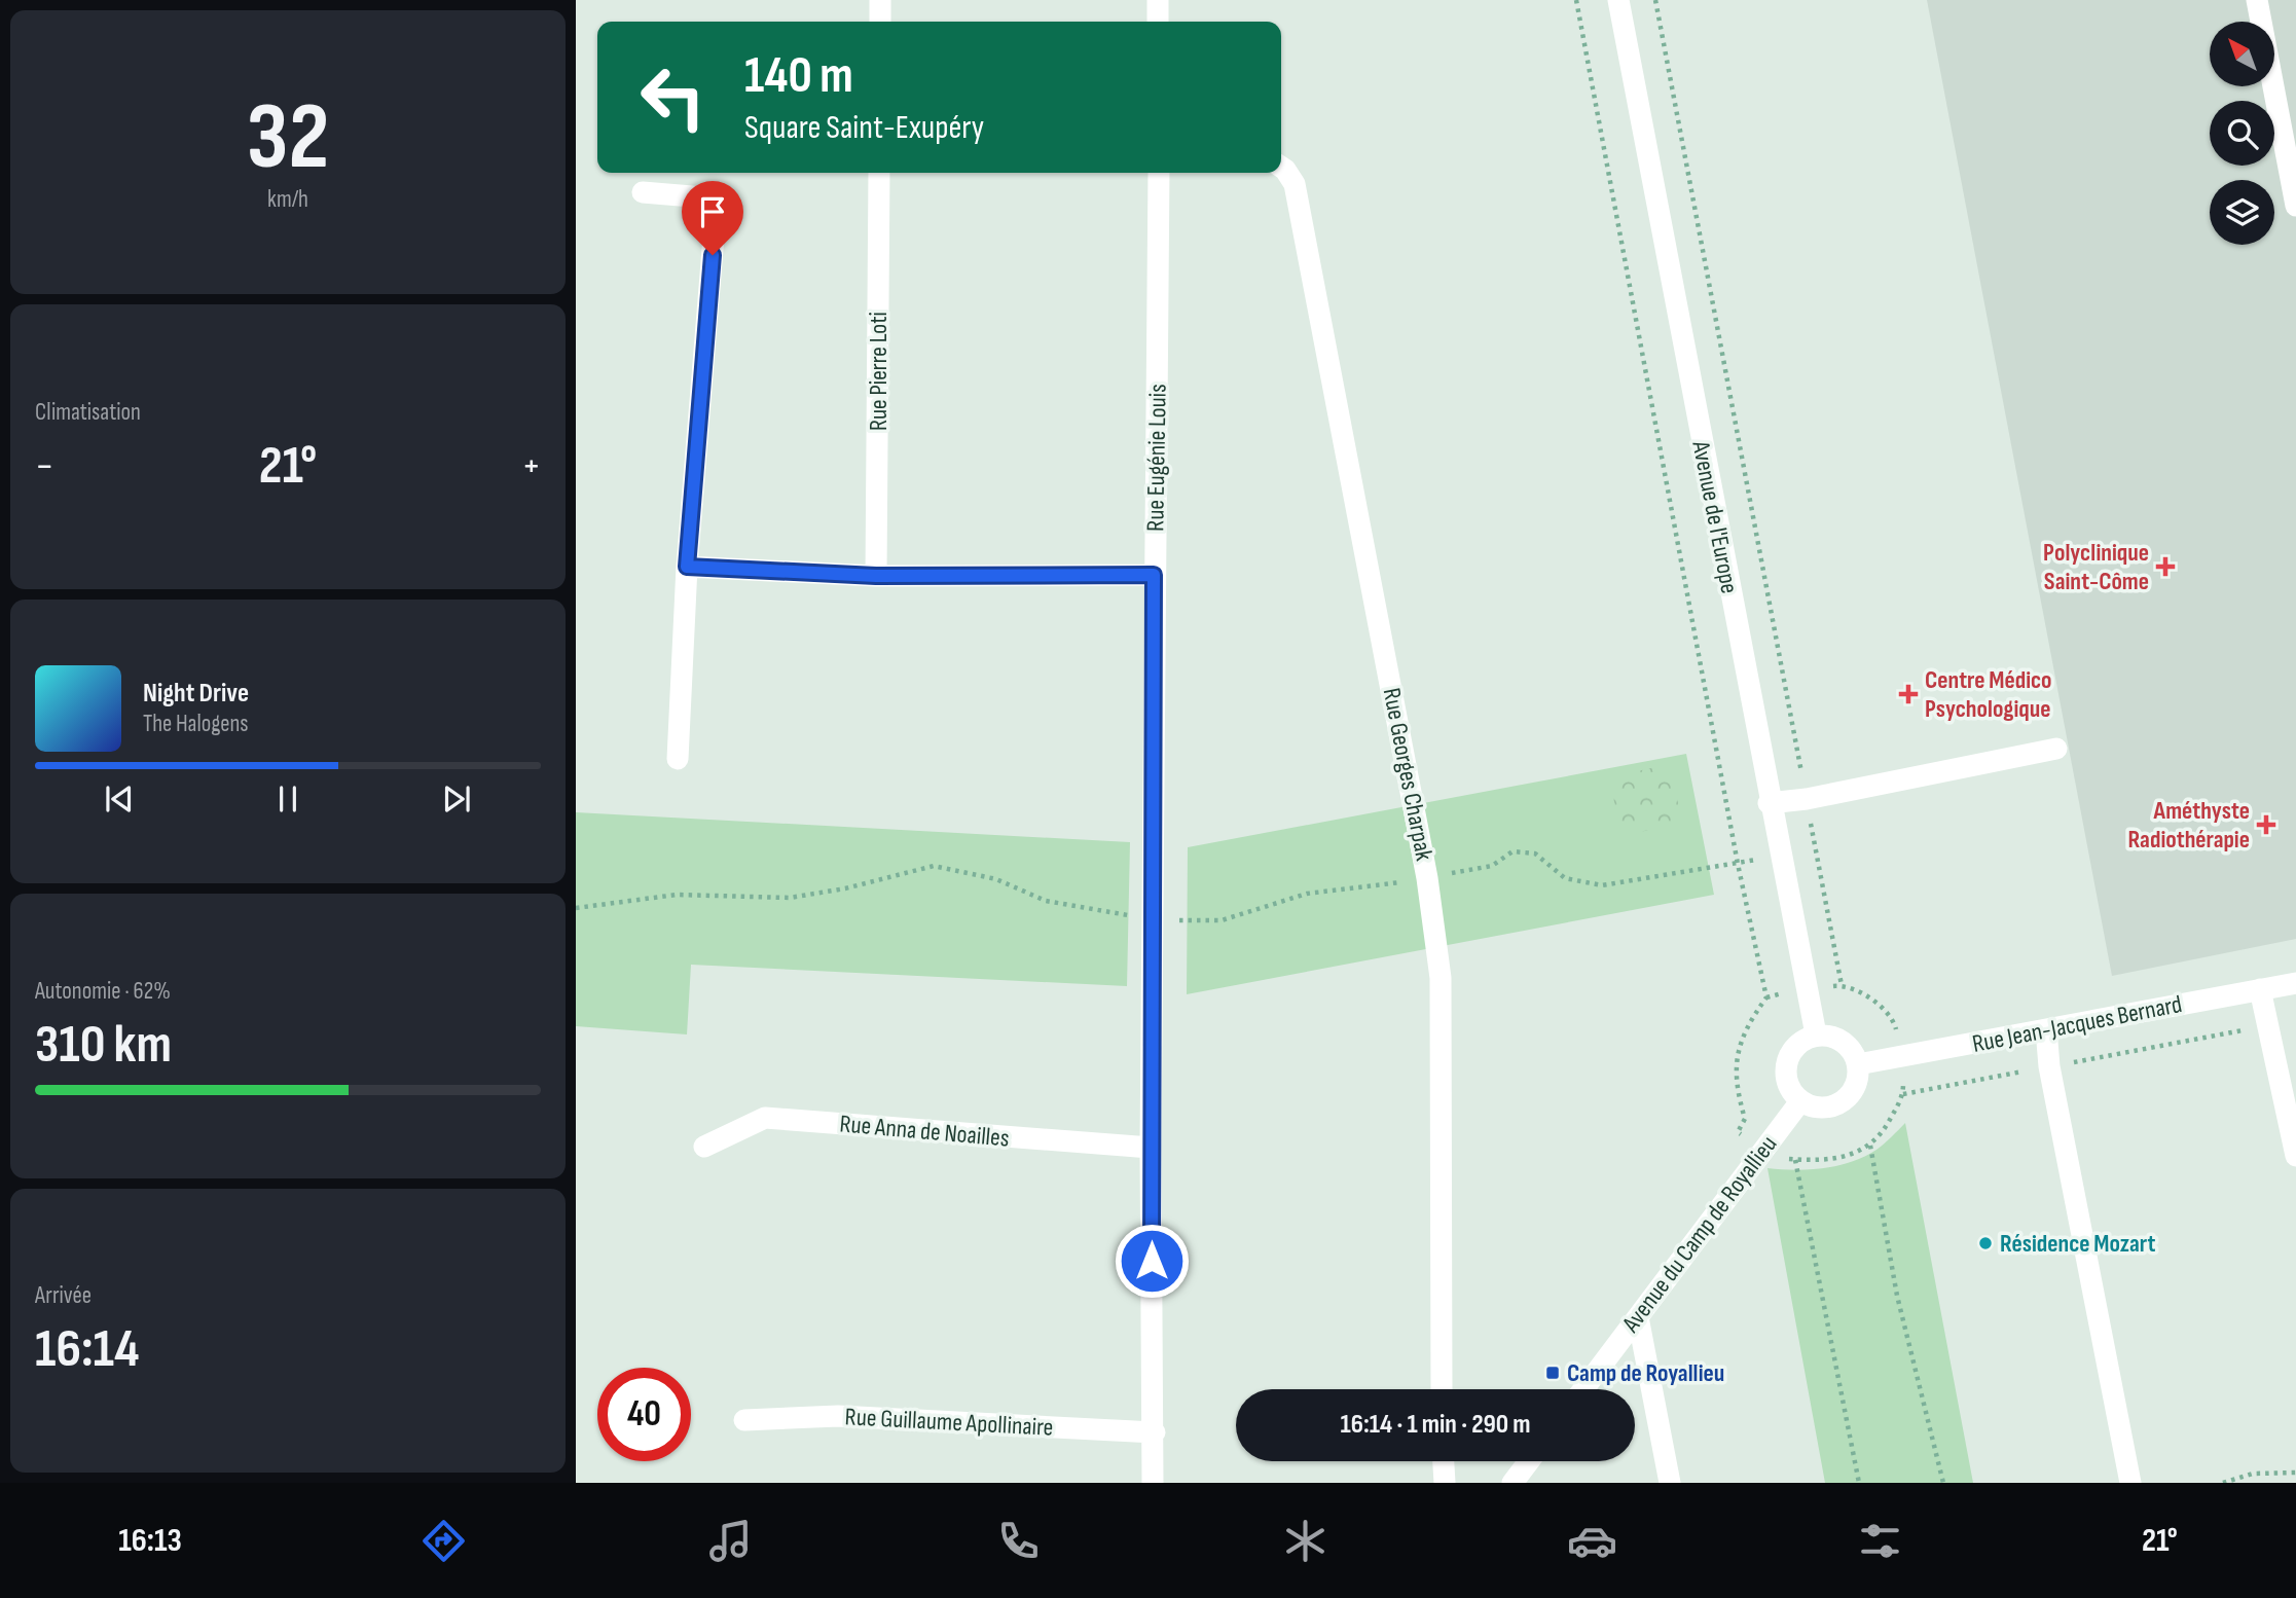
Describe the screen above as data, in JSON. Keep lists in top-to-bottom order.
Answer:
{
  "streets": {
    "street": [
      "Rue Pierre Loti",
      "Rue Eugénie Louis",
      "Avenue de l'Europe",
      "Rue Georges Charpak",
      "Rue Jean-Jacques Bernard",
      "Rue Anna de Noailles",
      "Avenue du Camp de Royallieu",
      "Rue Guillaume Apollinaire"
    ]
  },
  "crossings": [
    ["Rue Eugénie Louis", "Rue Anna de Noailles"],
    ["Rue Eugénie Louis", "Rue Guillaume Apollinaire"],
    ["Avenue de l'Europe", "Rue Jean-Jacques Bernard"],
    ["Avenue de l'Europe", "Avenue du Camp de Royallieu"],
    ["Rue Jean-Jacques Bernard", "Avenue du Camp de Royallieu"]
  ],
  "places": {
    "health": ["Polyclinique Saint-Côme", "Centre Médico Psychologique", "Améthyste Radiothérapie"],
    "other": ["Résidence Mozart"],
    "transit": ["Camp de Royallieu"]
  },
  "north": "top left",
  "page": {
    "tile": [
      ["32", "km/h"],
      "Climatisation",
      ["Autonomie · 62%", "310 km"],
      ["Arrivée", "16:14"]
    ],
    "turn": ["140 m", "Square Saint-Exupéry"],
    "heat": ["−", "21°", "+"],
    "song": ["Night Drive", "The Halogens"],
    "limit": "40",
    "trip": "16:14 · 1 min · 290 m",
    "tabs": ["16:13", "21°"]
  }
}
